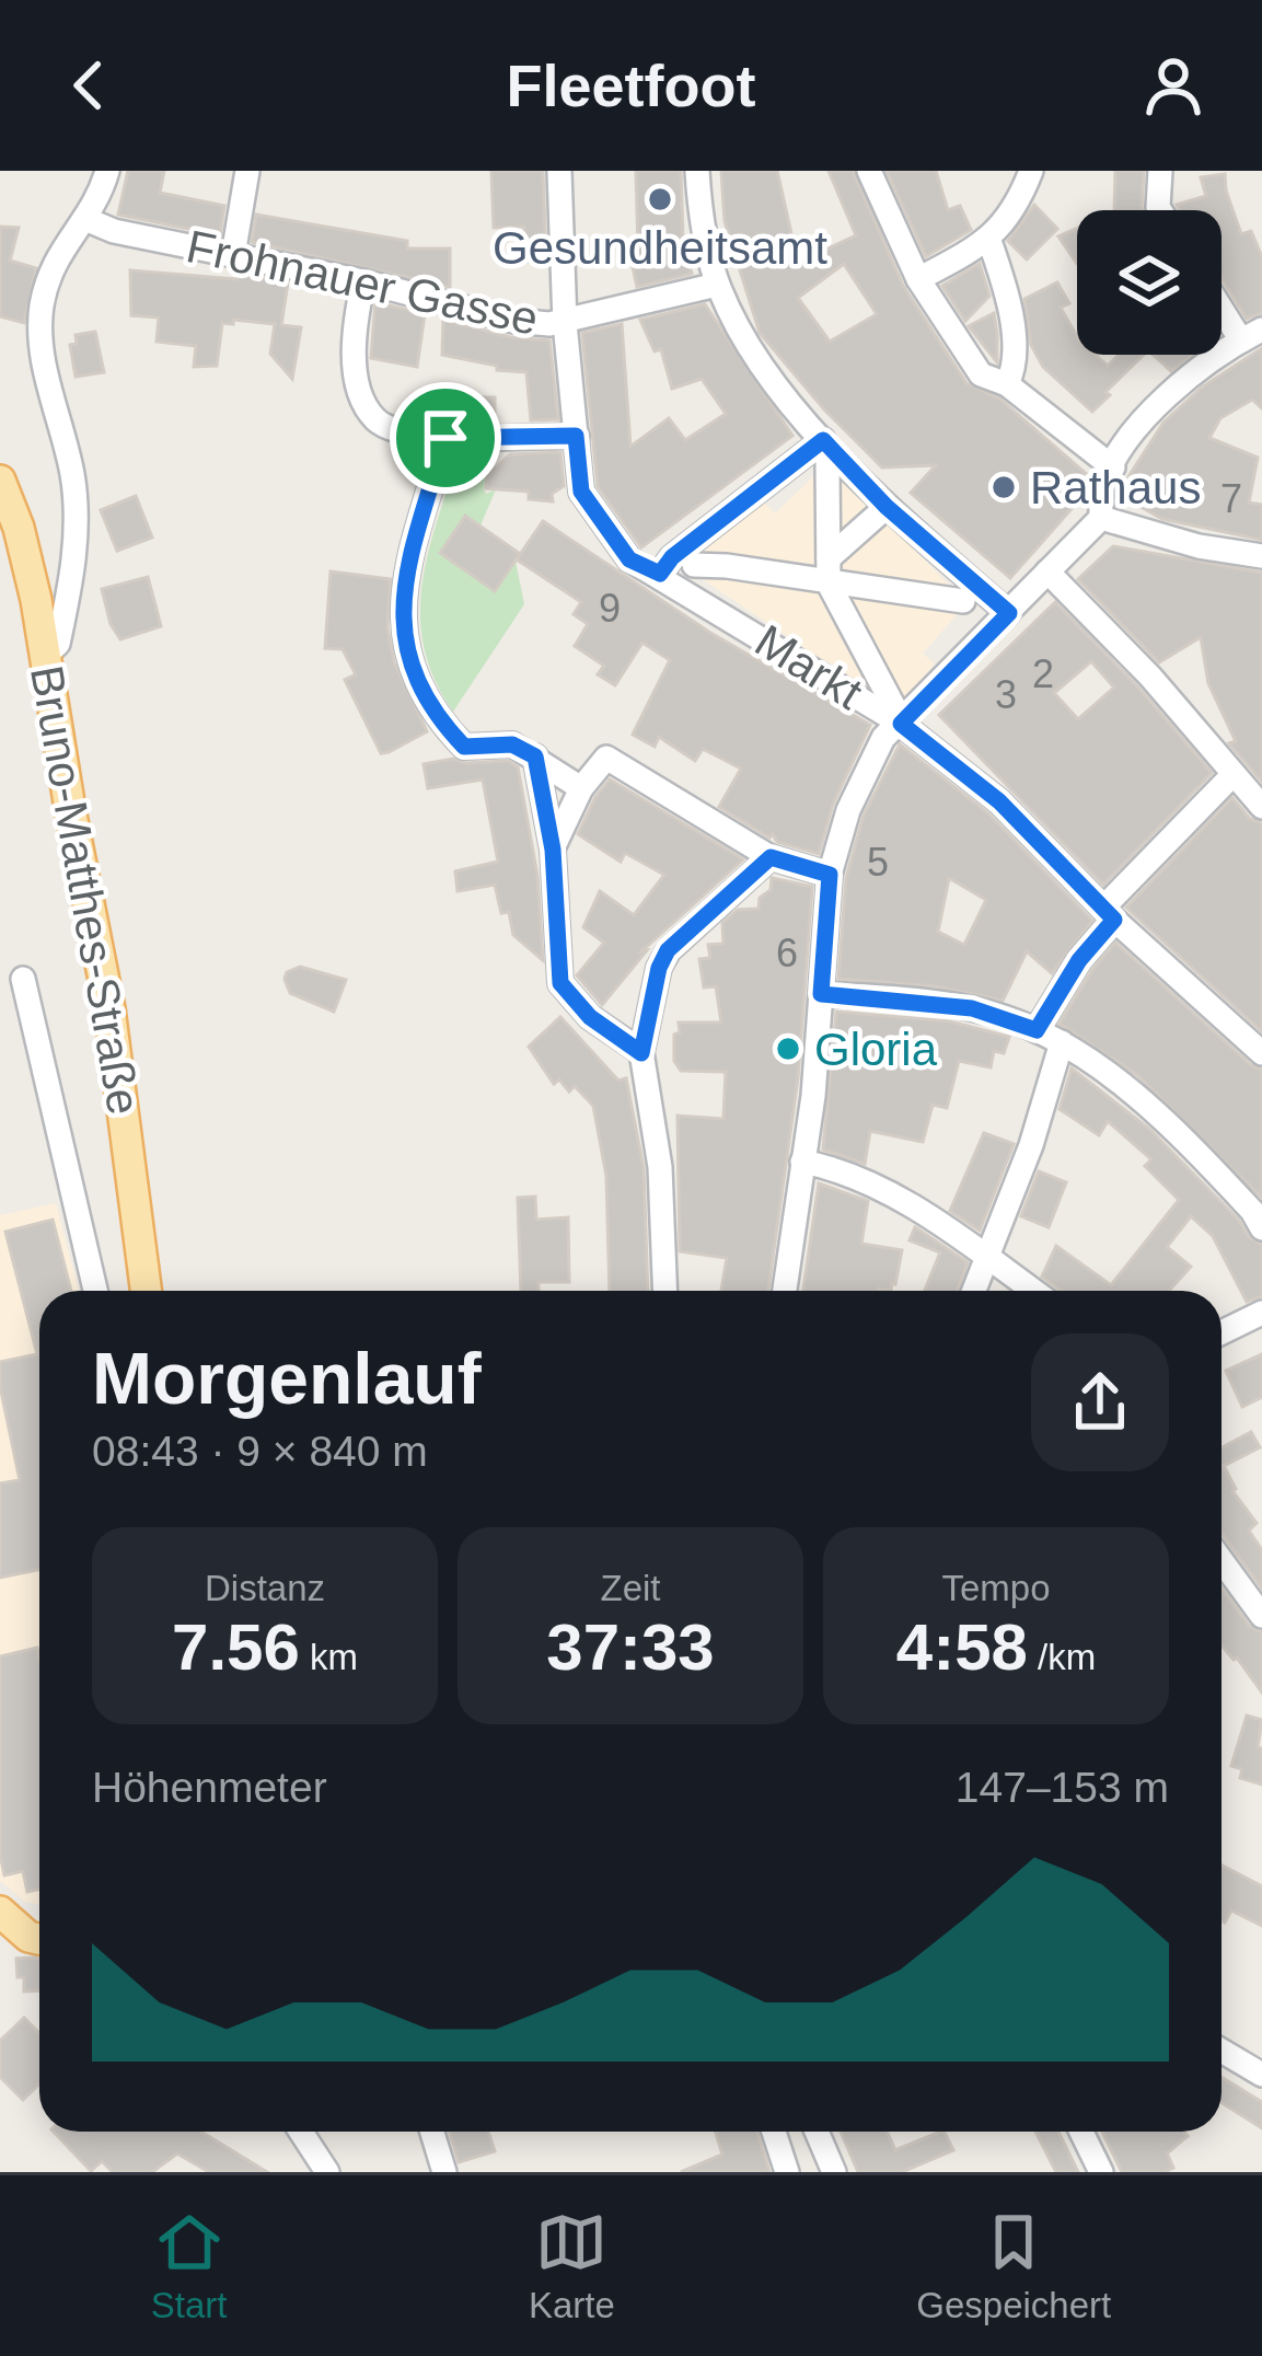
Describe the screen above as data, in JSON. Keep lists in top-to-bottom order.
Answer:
{
  "streets": {
    "main road": ["Bruno-Matthes-Straße"],
    "street": ["Frohnauer Gasse", "Markt"]
  },
  "places": ["Gesundheitsamt", "Rathaus", "Gloria"],
  "house_numbers": [
    "7",
    "9",
    "2",
    "3",
    "5",
    "6"
  ],
  "page": {
    "header": "Fleetfoot",
    "heading": ["Morgenlauf", "08:43 · 9 × 840 m"],
    "stats": [
      ["Distanz", "7.56 km"],
      ["Zeit", "37:33"],
      ["Tempo", "4:58 /km"]
    ],
    "chart": ["Höhenmeter", "147–153 m"],
    "tabs": ["Start", "Karte", "Gespeichert"]
  }
}
